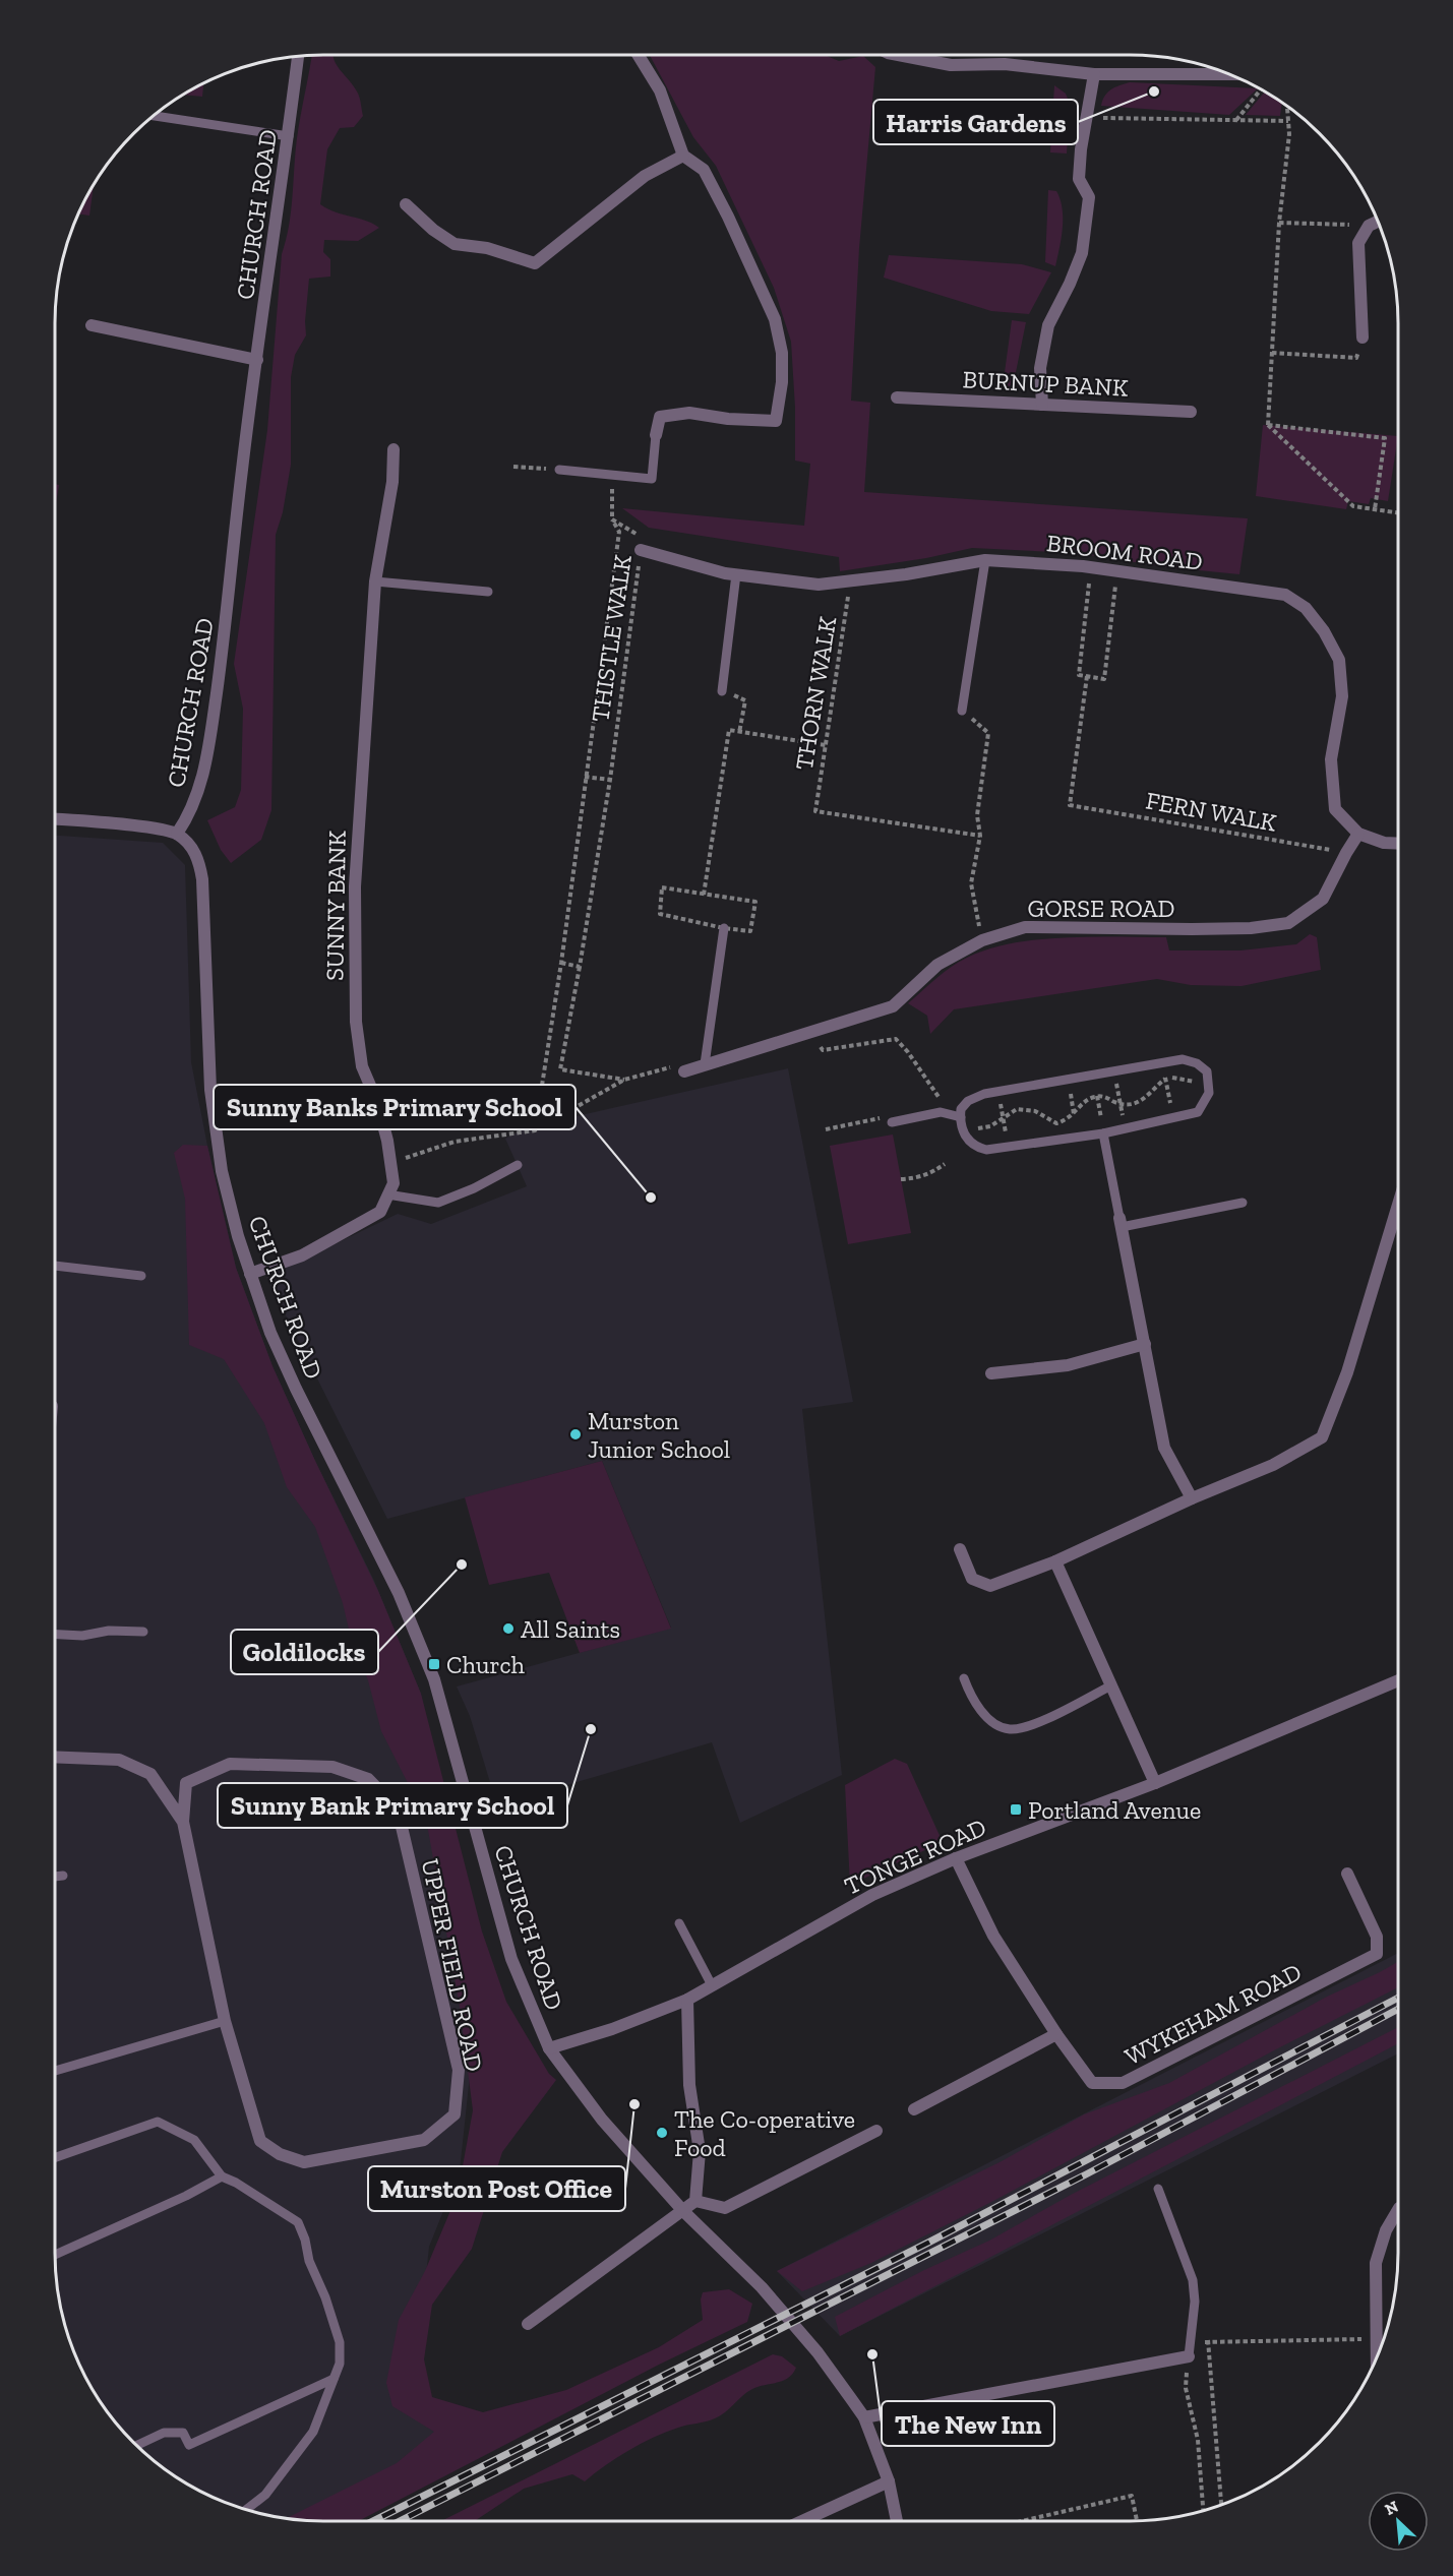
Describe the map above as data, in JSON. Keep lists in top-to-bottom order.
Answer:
{
  "streets": {
    "street": [
      "CHURCH ROAD",
      "BURNUP BANK",
      "BROOM ROAD",
      "SUNNY BANK",
      "GORSE ROAD",
      "TONGE ROAD",
      "UPPER FIELD ROAD",
      "WYKEHAM ROAD"
    ],
    "path": ["THISTLE WALK", "THORN WALK", "FERN WALK"]
  },
  "crossings": [
    ["CHURCH ROAD", "SUNNY BANK"],
    ["CHURCH ROAD", "TONGE ROAD"],
    ["BROOM ROAD", "THISTLE WALK"],
    ["BROOM ROAD", "THORN WALK"],
    ["BROOM ROAD", "GORSE ROAD"],
    ["FERN WALK", "GORSE ROAD"],
    ["TONGE ROAD", "WYKEHAM ROAD"]
  ],
  "places": {
    "other": [
      "Harris Gardens",
      "Sunny Banks Primary School",
      "Murston Junior School",
      "Goldilocks",
      "All Saints",
      "Sunny Bank Primary School",
      "Murston Post Office",
      "The Co-operative Food",
      "The New Inn"
    ],
    "transit": ["Church", "Portland Avenue"]
  },
  "north": "top left"
}
